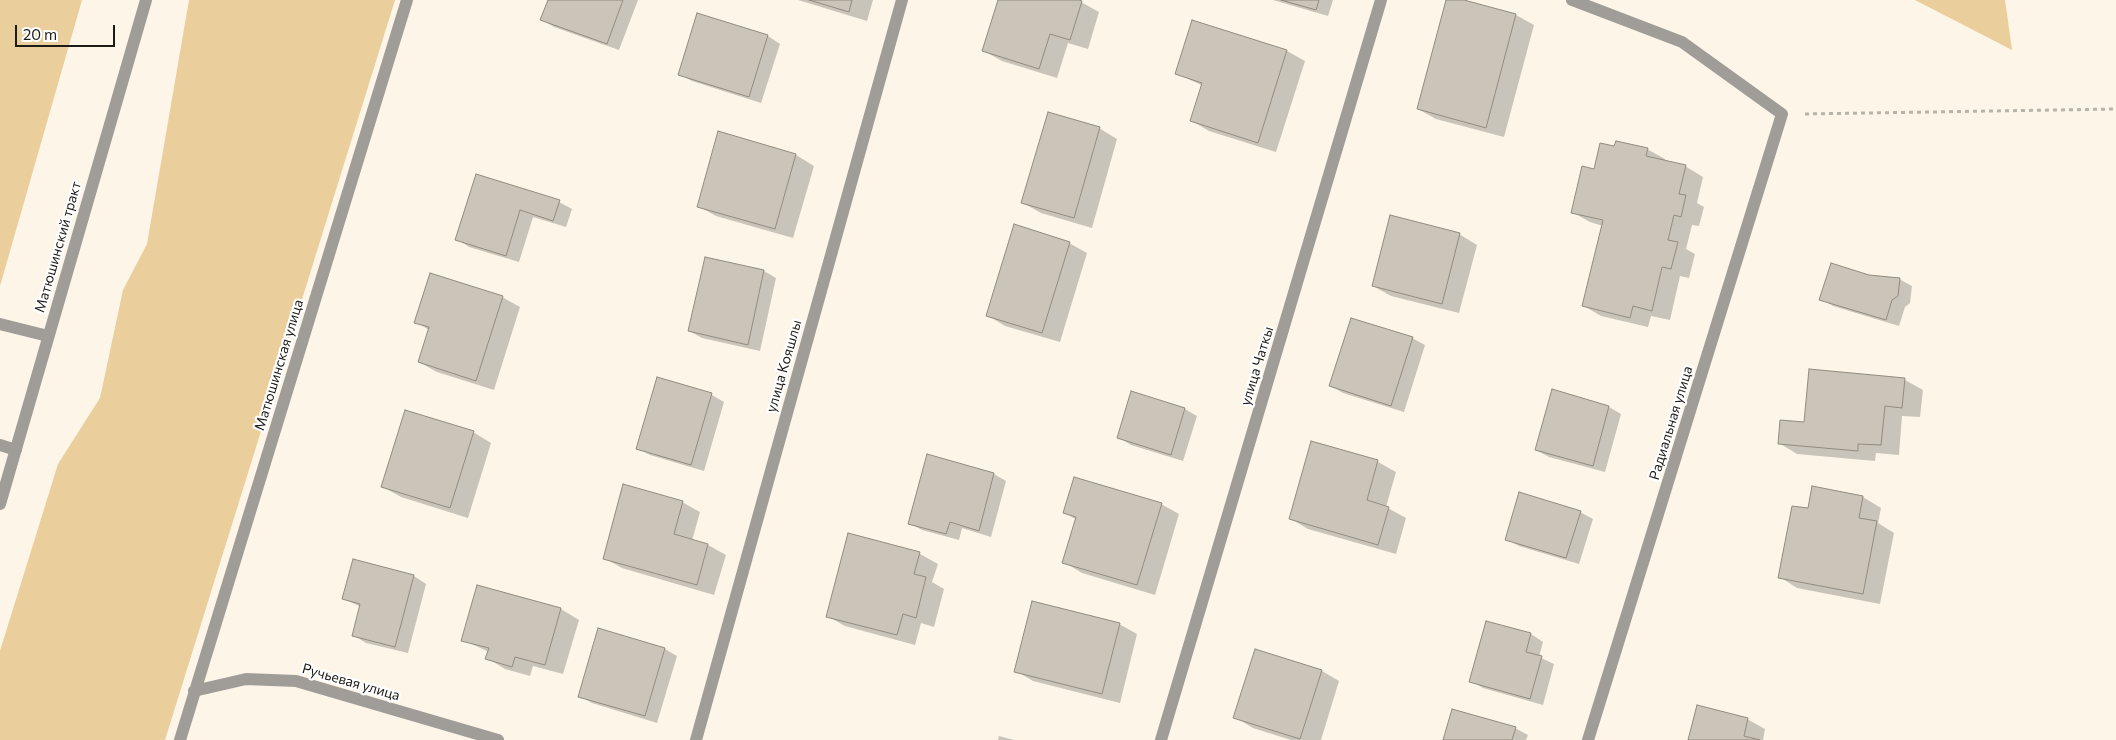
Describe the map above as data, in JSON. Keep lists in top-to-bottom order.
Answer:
{
  "streets": {
    "street": [
      "Матюшинский тракт",
      "Матюшинская улица",
      "улица Кояшлы",
      "улица Чаткы",
      "Радиальная улица",
      "Ручьевая улица"
    ]
  },
  "crossings": [
    ["Матюшинская улица", "Ручьевая улица"]
  ],
  "scale_bar": "20 m"
}
